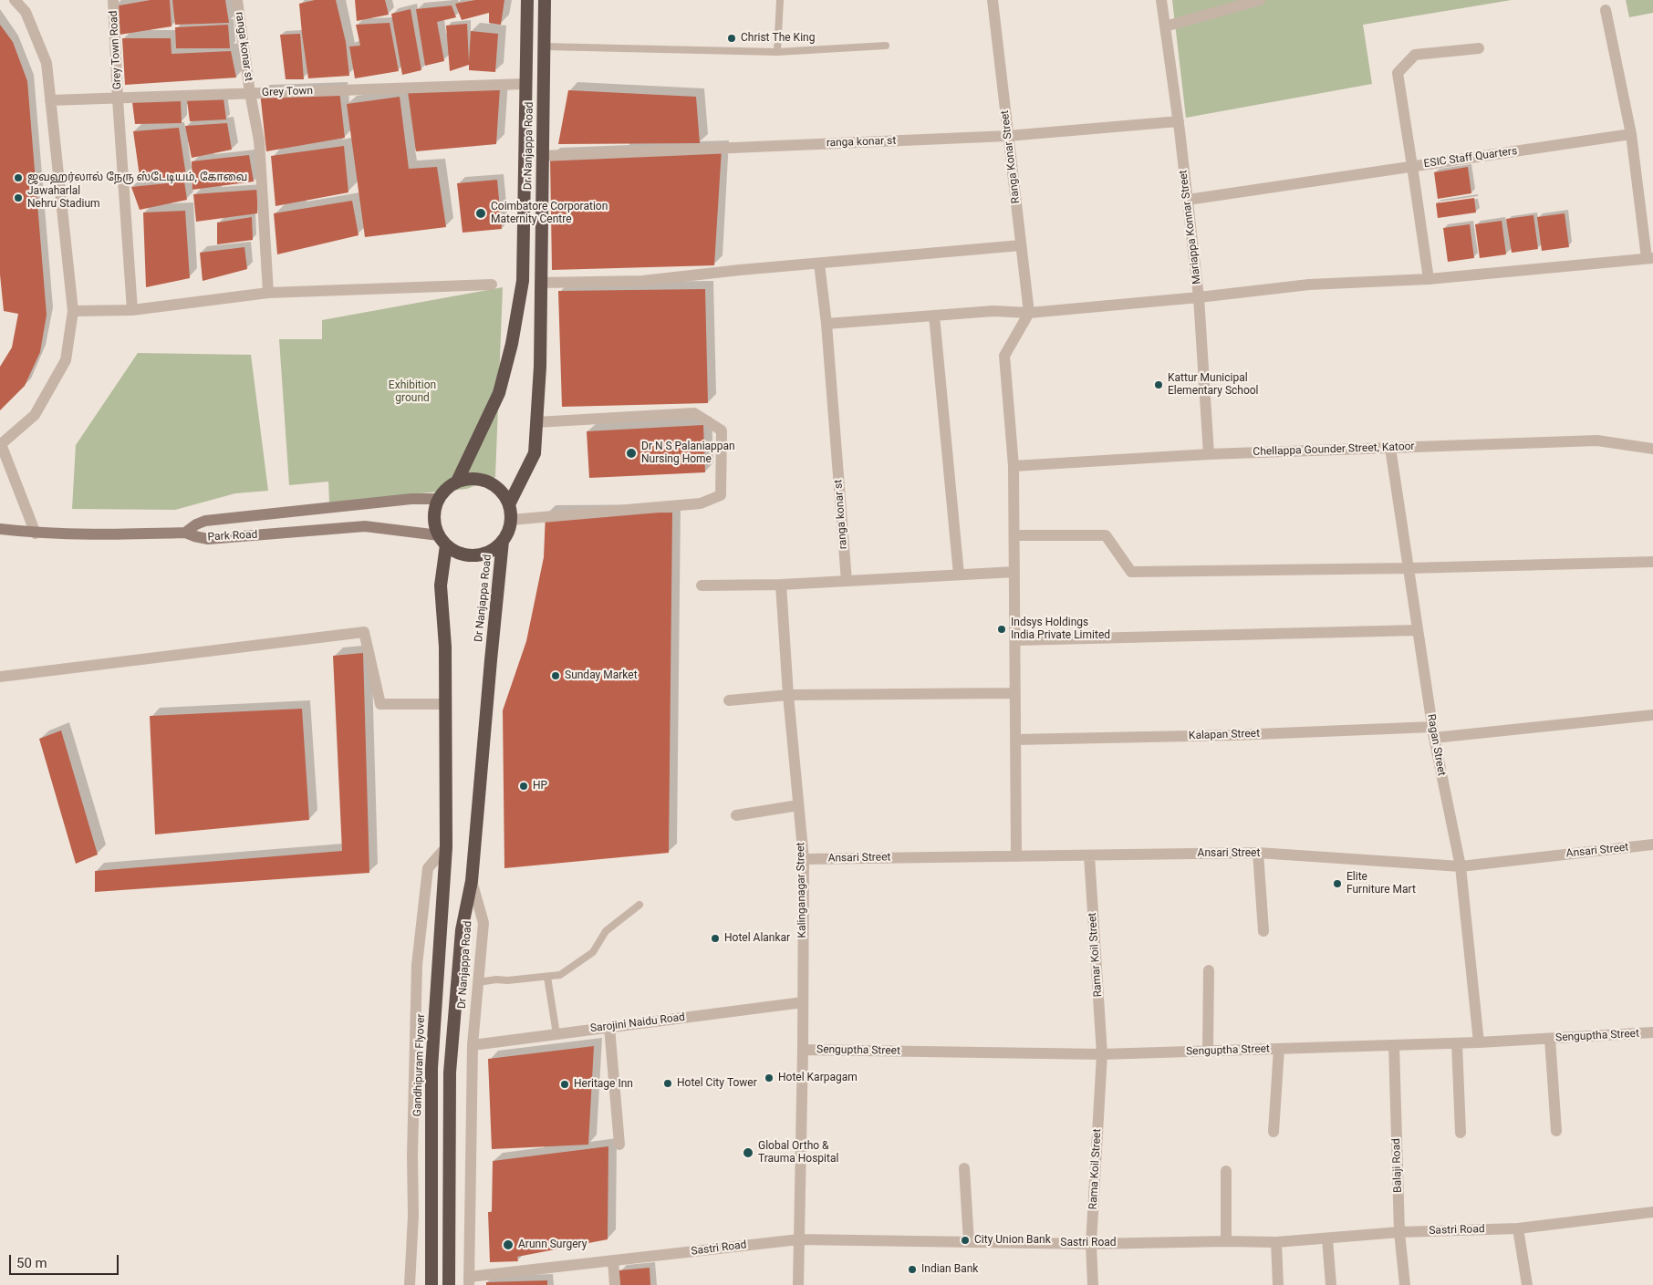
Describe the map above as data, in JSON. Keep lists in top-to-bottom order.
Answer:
{
  "streets": {
    "highway": ["Dr Nanjappa Road", "Gandhipuram Flyover"],
    "main road": ["Park Road"],
    "street": [
      "ranga konar st",
      "Grey Town Road",
      "Grey Town",
      "Ranga Konar Street",
      "ESIC Staff Quarters",
      "Mariappa Konnar Street",
      "Chellappa Gounder Street, Katoor",
      "Kalapan Street",
      "Ragan Street",
      "Ansari Street",
      "Kalinganagar Street",
      "Ramar Koil Street",
      "Sarojini Naidu Road",
      "Senguptha Street",
      "Balaji Road",
      "Rama Koil Street",
      "Sastri Road"
    ]
  },
  "crossings": [
    ["ranga konar st", "Grey Town"],
    ["ranga konar st", "Dr Nanjappa Road"],
    ["ranga konar st", "Ranga Konar Street"],
    ["ranga konar st", "Mariappa Konnar Street"],
    ["Grey Town Road", "Grey Town"],
    ["Grey Town", "Dr Nanjappa Road"],
    ["Dr Nanjappa Road", "Park Road"],
    ["Dr Nanjappa Road", "Sarojini Naidu Road"],
    ["Dr Nanjappa Road", "Sastri Road"],
    ["Mariappa Konnar Street", "Chellappa Gounder Street, Katoor"],
    ["Chellappa Gounder Street, Katoor", "Ragan Street"],
    ["Kalapan Street", "Ragan Street"],
    ["Ragan Street", "Ansari Street"],
    ["Ragan Street", "Senguptha Street"],
    ["Ansari Street", "Kalinganagar Street"],
    ["Ansari Street", "Ramar Koil Street"],
    ["Kalinganagar Street", "Sarojini Naidu Road"],
    ["Kalinganagar Street", "Senguptha Street"],
    ["Kalinganagar Street", "Sastri Road"],
    ["Ramar Koil Street", "Senguptha Street"],
    ["Ramar Koil Street", "Rama Koil Street"],
    ["Senguptha Street", "Balaji Road"],
    ["Senguptha Street", "Rama Koil Street"],
    ["Balaji Road", "Sastri Road"],
    ["Rama Koil Street", "Sastri Road"]
  ],
  "parks": ["Exhibition ground"],
  "places": [
    "Christ The King",
    "ஜவஹர்லால் நேரு ஸ்டேடியம், கோவை",
    "Jawaharlal Nehru Stadium",
    "Coimbatore Corporation Maternity Centre",
    "Kattur Municipal Elementary School",
    "Dr N S Palaniappan Nursing Home",
    "Indsys Holdings India Private Limited",
    "Sunday Market",
    "HP",
    "Elite Furniture Mart",
    "Hotel Alankar",
    "Hotel Karpagam",
    "Hotel City Tower",
    "Heritage Inn",
    "Global Ortho & Trauma Hospital",
    "City Union Bank",
    "Arunn Surgery",
    "Indian Bank"
  ],
  "scale_bar": "50 m"
}
